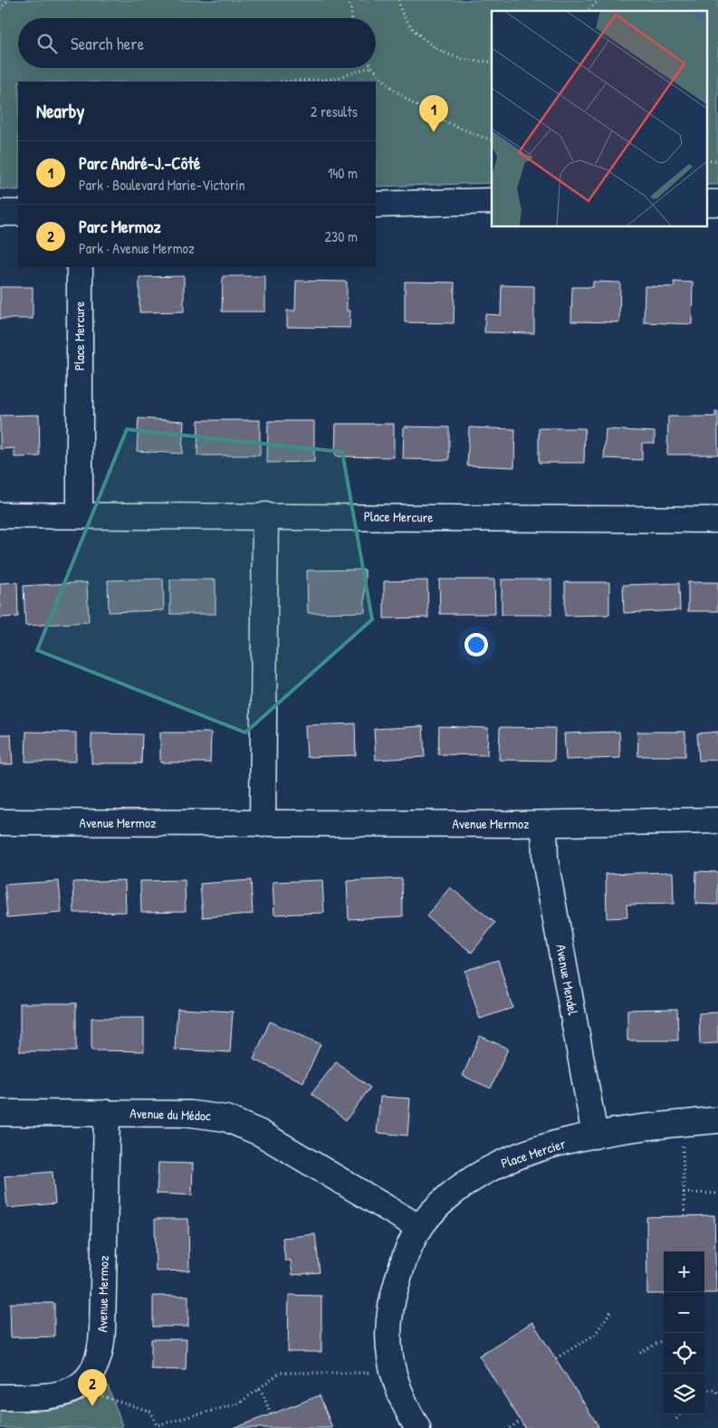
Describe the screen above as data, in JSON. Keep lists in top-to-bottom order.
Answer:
{
  "streets": {
    "street": [
      "Place Mercure",
      "Avenue Mermoz",
      "Avenue Mendel",
      "Avenue du Médoc",
      "Place Mercier"
    ]
  },
  "crossings": [
    ["Avenue Mermoz", "Avenue Mendel"],
    ["Avenue Mermoz", "Avenue du Médoc"],
    ["Avenue Mendel", "Place Mercier"],
    ["Avenue du Médoc", "Place Mercier"]
  ],
  "page": {
    "search": "Search here",
    "heading": ["Nearby", "2 results"],
    "pins": ["1", "2"],
    "list": [
      {
        "mark": "1",
        "name": "Parc André-J.-Côté",
        "note": "Park · Boulevard Marie-Victorin",
        "value": "140 m"
      },
      {
        "mark": "2",
        "name": "Parc Mermoz",
        "note": "Park · Avenue Mermoz",
        "value": "230 m"
      }
    ],
    "map_buttons": ["+", "−"]
  }
}
